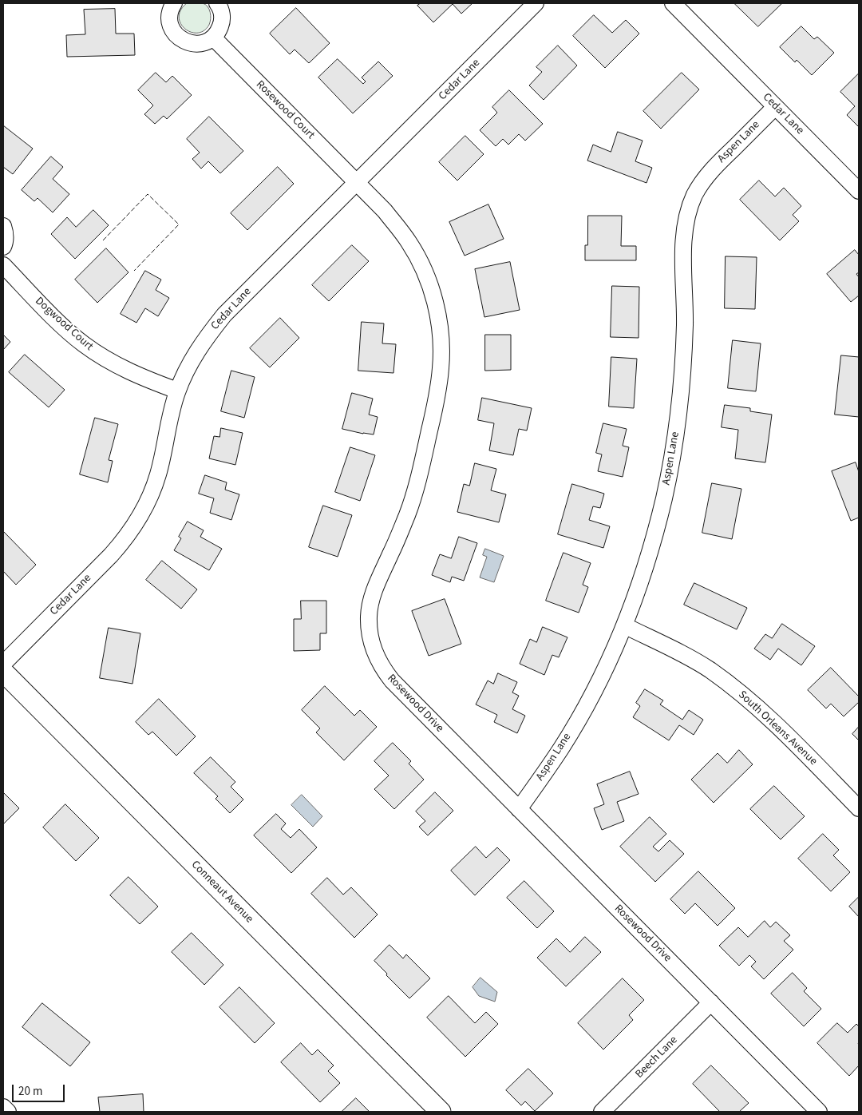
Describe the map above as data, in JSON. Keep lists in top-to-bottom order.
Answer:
{
  "streets": {
    "street": [
      "Cedar Lane",
      "Rosewood Court",
      "Aspen Lane",
      "Dogwood Court",
      "Rosewood Drive",
      "South Orleans Avenue",
      "Conneaut Avenue",
      "Beech Lane"
    ]
  },
  "crossings": [
    ["Cedar Lane", "Rosewood Court"],
    ["Cedar Lane", "Aspen Lane"],
    ["Cedar Lane", "Dogwood Court"],
    ["Cedar Lane", "Rosewood Drive"],
    ["Rosewood Court", "Rosewood Drive"],
    ["Aspen Lane", "Rosewood Drive"],
    ["Aspen Lane", "South Orleans Avenue"],
    ["Rosewood Drive", "Beech Lane"]
  ],
  "scale_bar": "20 m"
}
